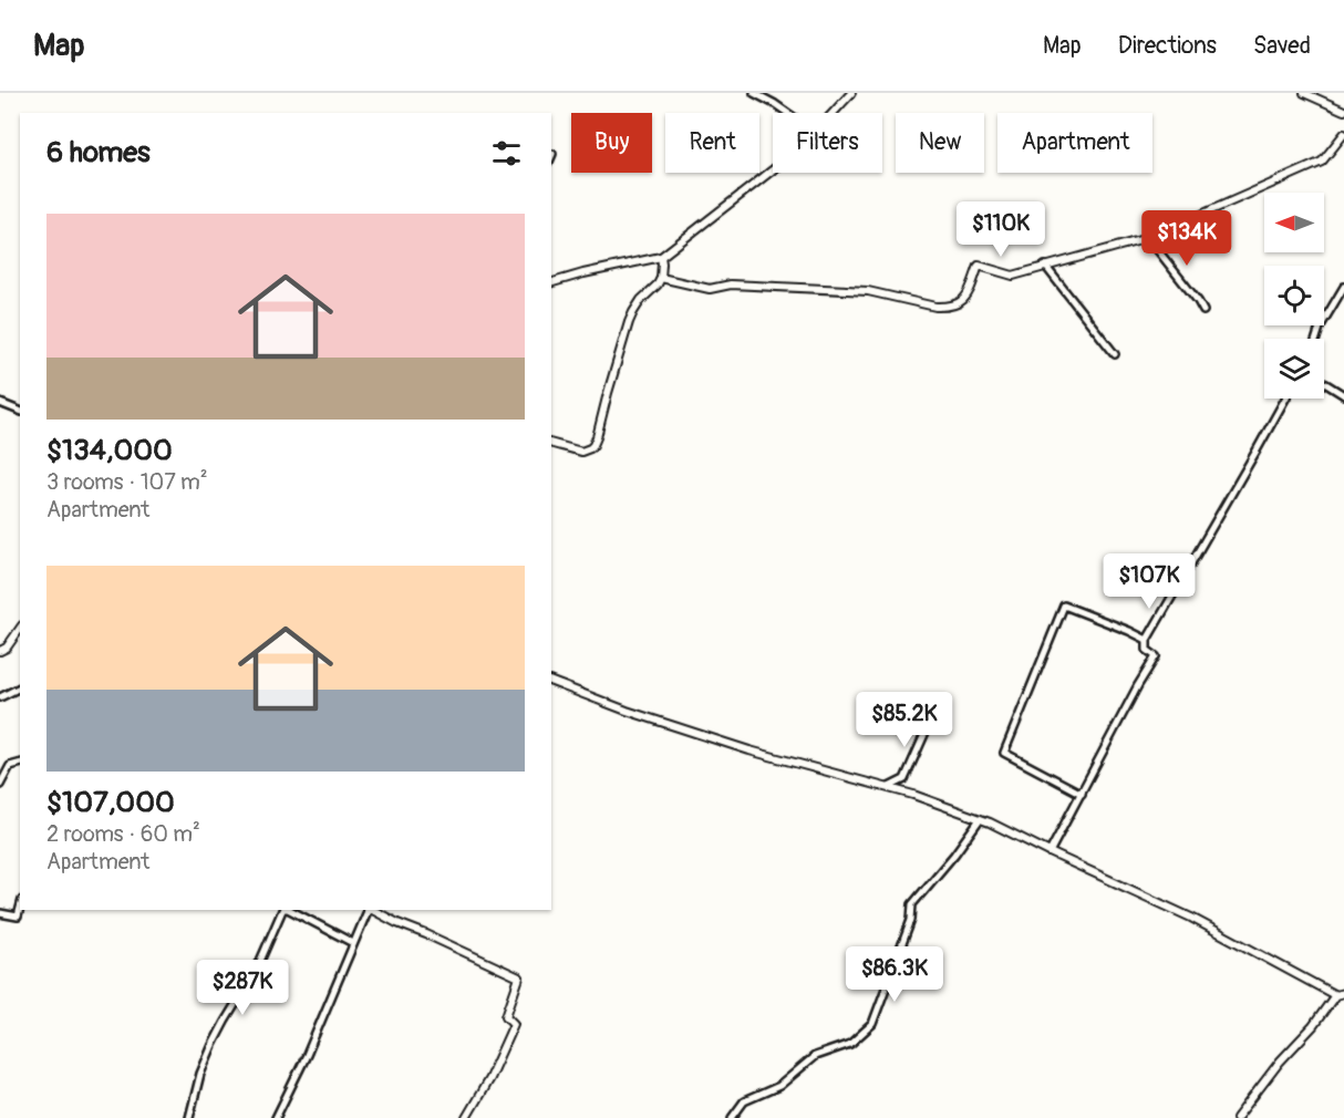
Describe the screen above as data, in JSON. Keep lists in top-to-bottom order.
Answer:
{
  "north": "left",
  "page": {
    "header": "Map",
    "nav": ["Map", "Directions", "Saved"],
    "chip": [
      "Buy",
      "Rent",
      "Filters",
      "New",
      "Apartment"
    ],
    "heading": "6 homes",
    "list": [
      {
        "name": "$134,000",
        "note": "3 rooms · 107 m² · Apartment"
      },
      {
        "name": "$107,000",
        "note": "2 rooms · 60 m² · Apartment"
      }
    ],
    "price": [
      "$110K",
      "$134K",
      "$107K",
      "$85.2K",
      "$86.3K",
      "$287K"
    ]
  }
}
